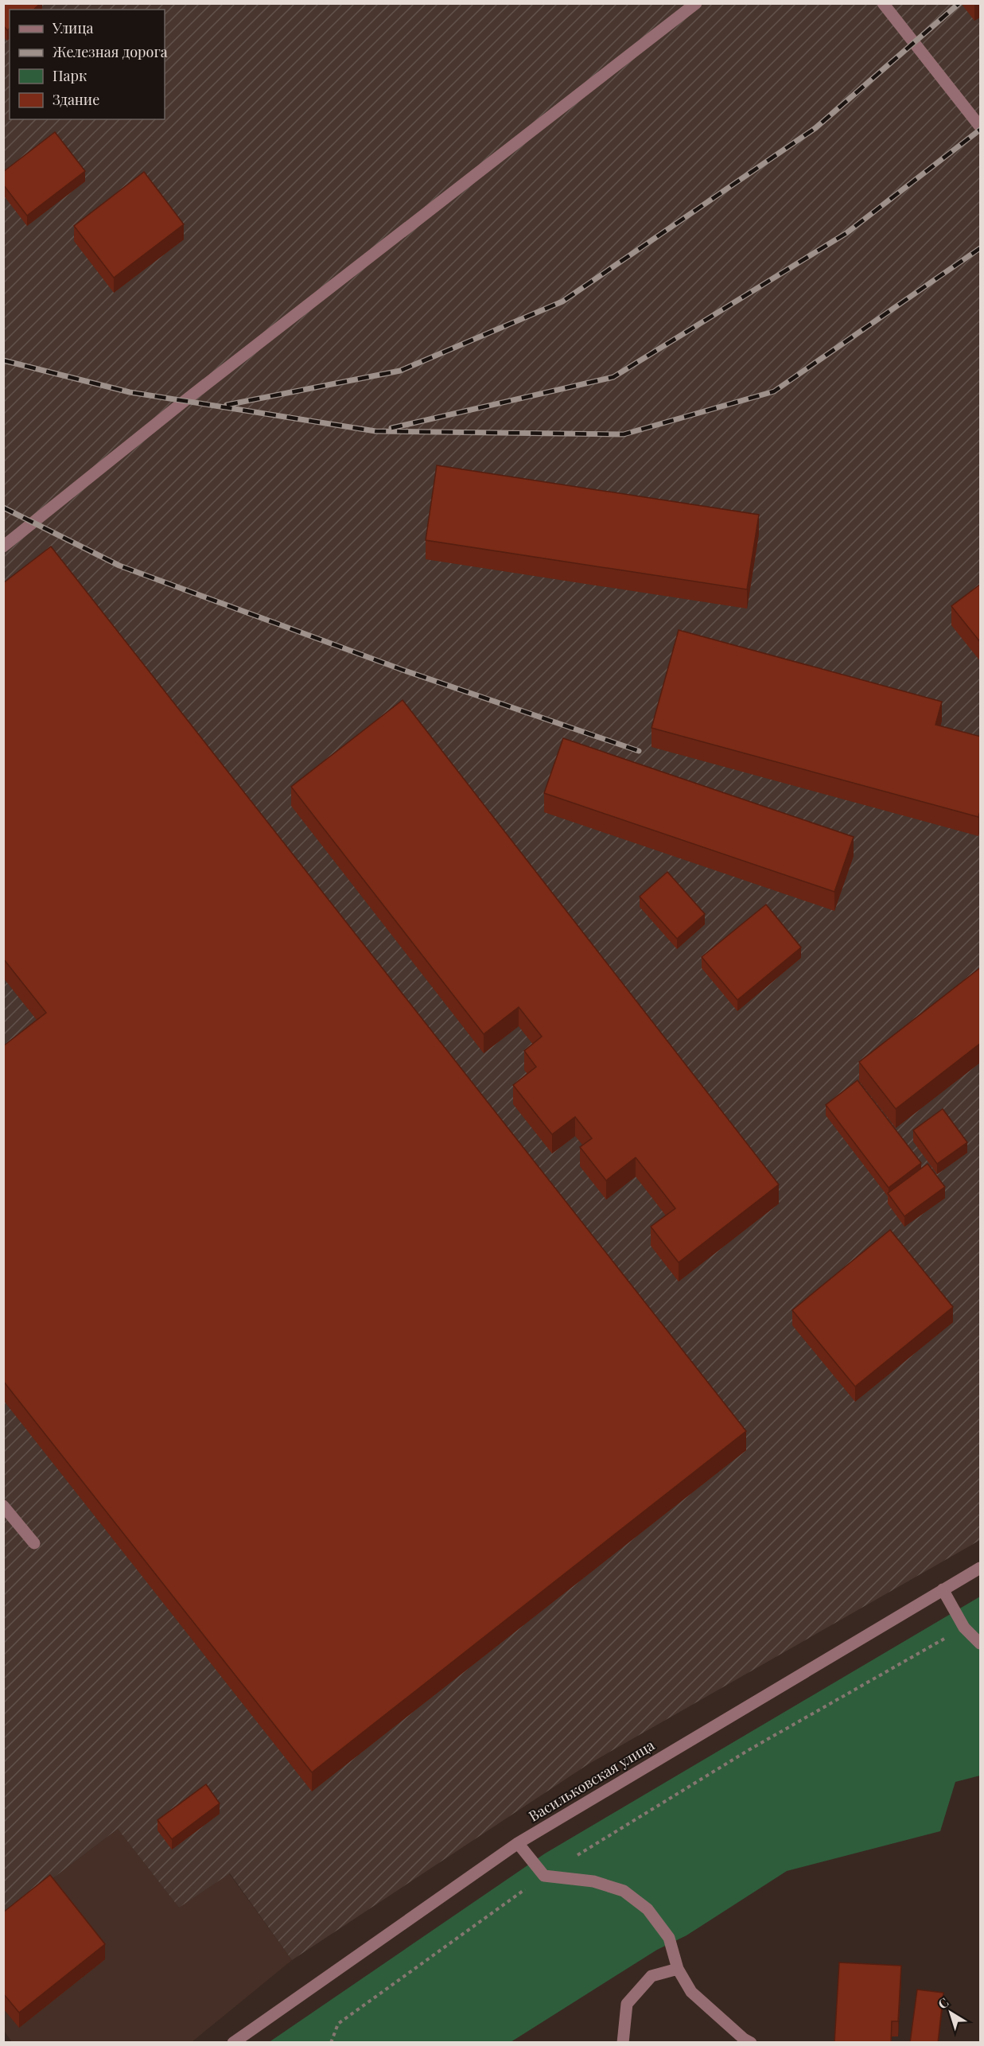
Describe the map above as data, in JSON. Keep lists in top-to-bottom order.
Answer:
{
  "streets": {
    "street": ["Васильковская улица"]
  },
  "legend": [
    "Улица",
    "Железная дорога",
    "Парк",
    "Здание"
  ],
  "north": "top left"
}
